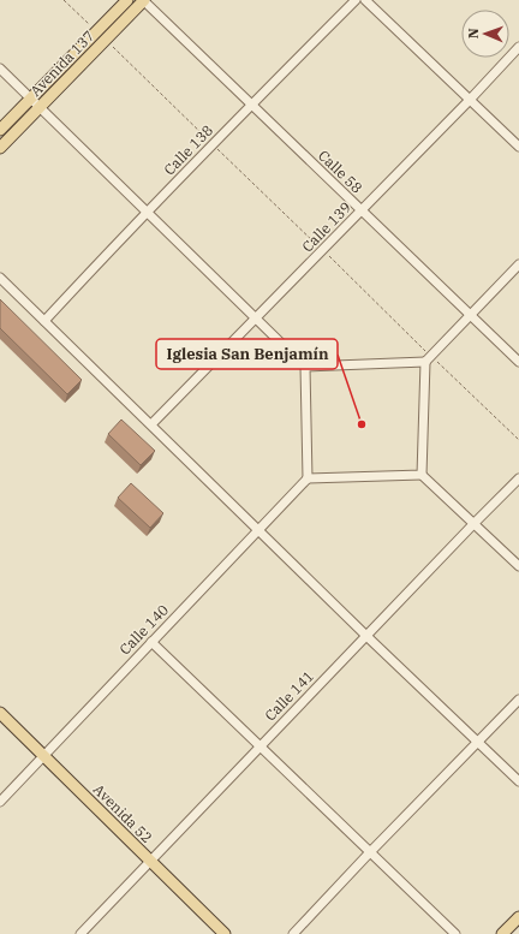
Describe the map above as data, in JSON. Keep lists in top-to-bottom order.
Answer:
{
  "streets": {
    "main road": ["Avenida 137", "Avenida 52"],
    "street": [
      "Calle 138",
      "Calle 58",
      "Calle 139",
      "Calle 140",
      "Calle 141"
    ]
  },
  "crossings": [
    ["Avenida 137", "Calle 58"],
    ["Calle 138", "Calle 58"],
    ["Calle 58", "Calle 139"],
    ["Calle 140", "Avenida 52"],
    ["Calle 141", "Avenida 52"]
  ],
  "places": ["Iglesia San Benjamín"],
  "north": "left"
}
